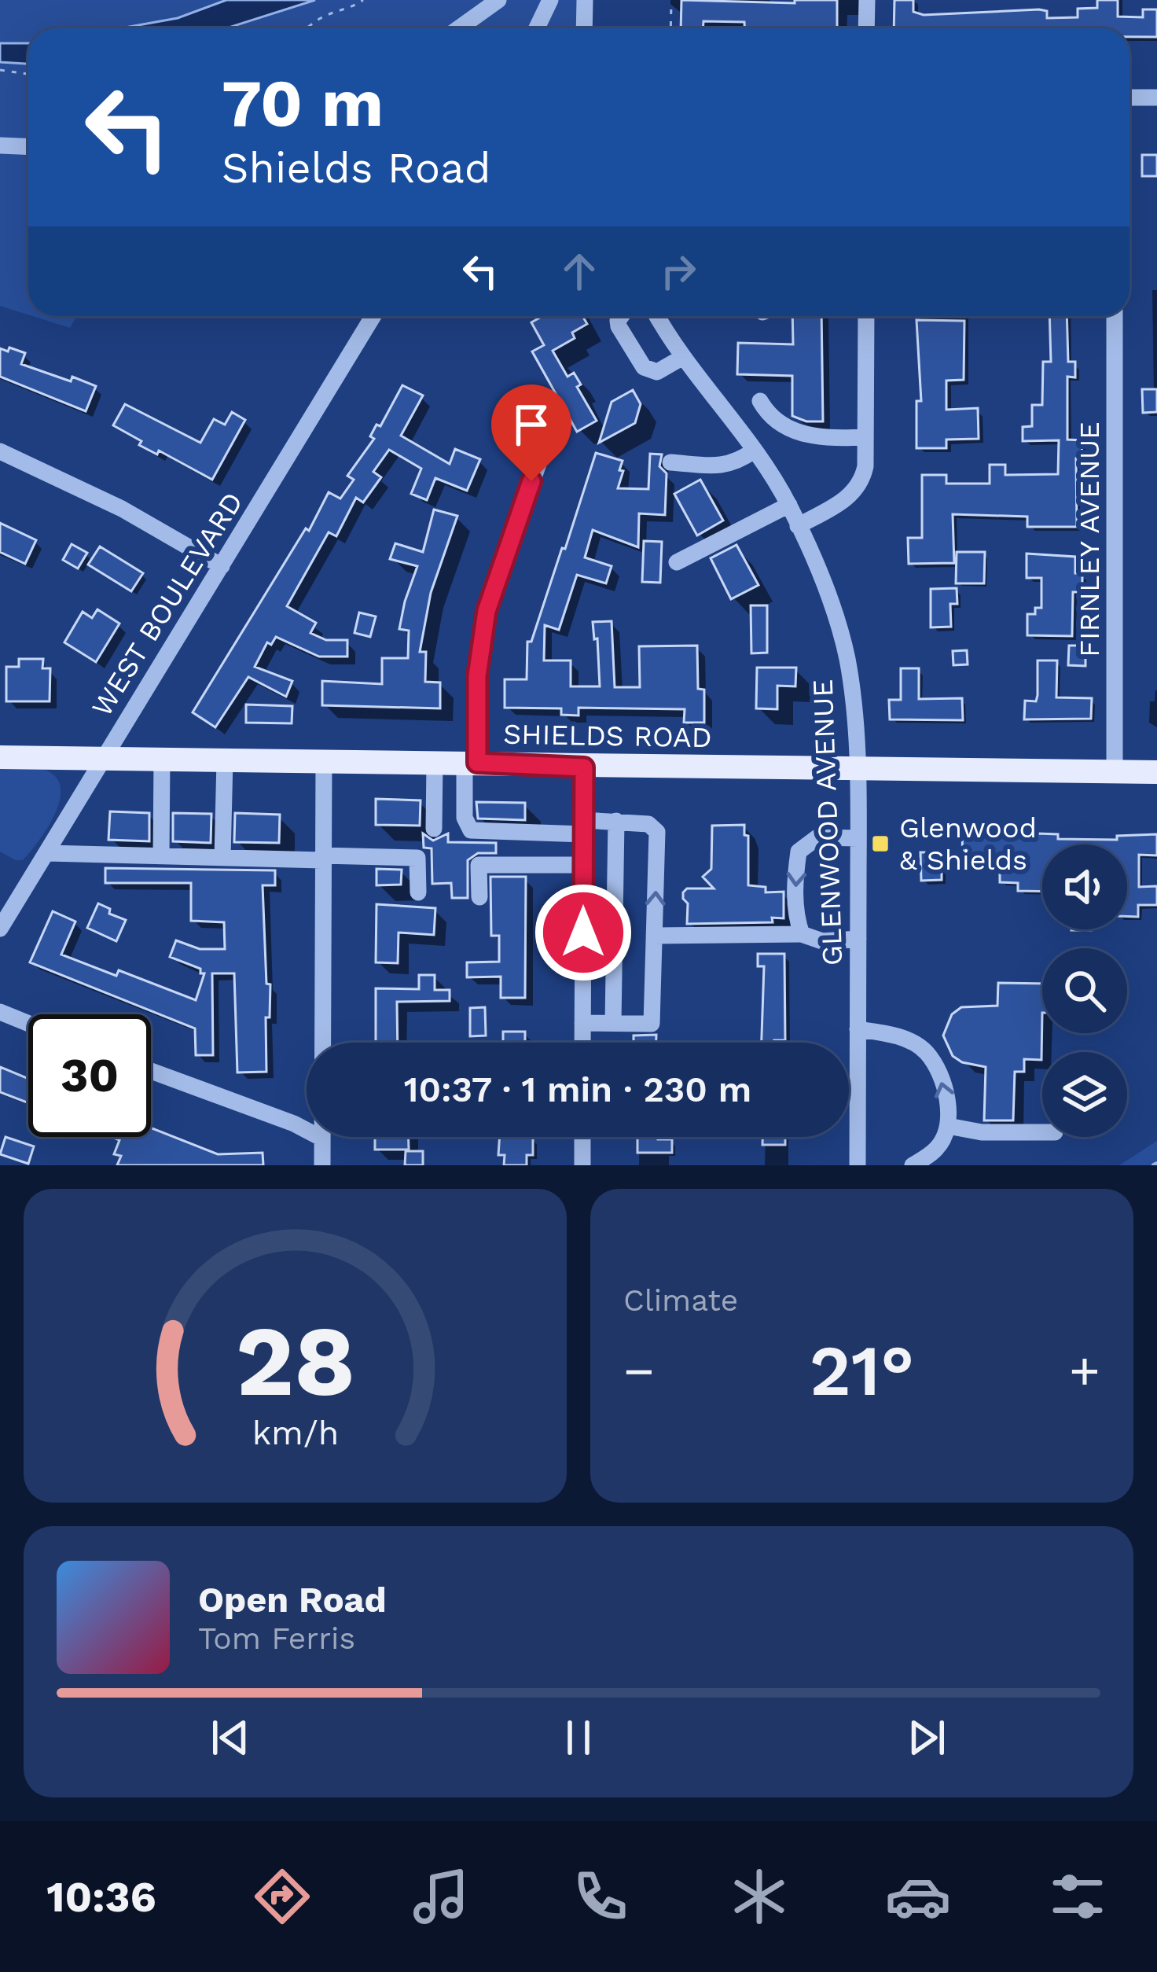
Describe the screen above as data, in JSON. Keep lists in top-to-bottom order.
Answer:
{
  "streets": {
    "main road": ["SHIELDS ROAD"],
    "street": ["FIRNLEY AVENUE", "WEST BOULEVARD", "GLENWOOD AVENUE"]
  },
  "crossings": [
    ["FIRNLEY AVENUE", "SHIELDS ROAD"],
    ["WEST BOULEVARD", "SHIELDS ROAD"],
    ["SHIELDS ROAD", "GLENWOOD AVENUE"]
  ],
  "places": {
    "transit": ["Glenwood & Shields"]
  },
  "page": {
    "turn": ["70 m", "Shields Road"],
    "limit": "30",
    "trip": "10:37 · 1 min · 230 m",
    "tile": "Climate",
    "heat": ["−", "21°", "+"],
    "song": ["Open Road", "Tom Ferris"],
    "tabs": "10:36",
    "gauge": ["28", "km/h"]
  }
}
